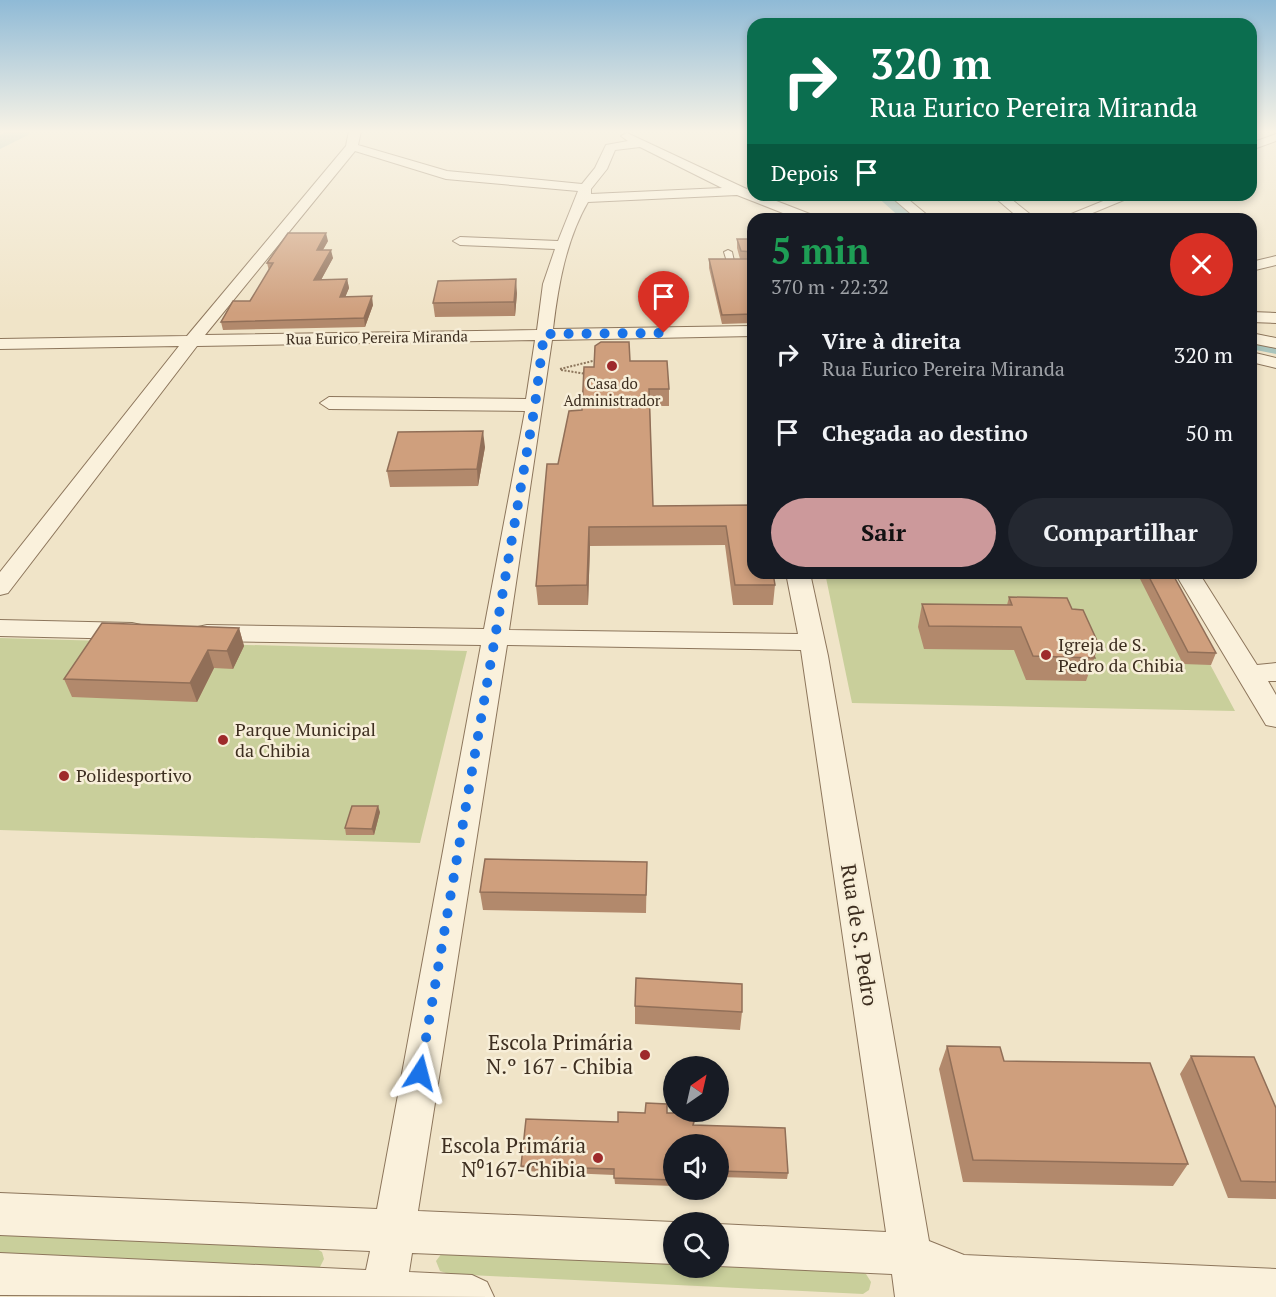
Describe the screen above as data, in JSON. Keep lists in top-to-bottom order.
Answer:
{
  "streets": {
    "street": ["Rua Eurico Pereira Miranda", "Rua de S. Pedro"]
  },
  "places": [
    "Casa do Administrador",
    "Igreja de S. Pedro da Chibia",
    "Parque Municipal da Chibia",
    "Polidesportivo",
    "Escola Primária N.º 167 - Chibia",
    "Escola Primária N⁰167-Chibia"
  ],
  "north": "top right",
  "page": {
    "turn": ["320 m", "Rua Eurico Pereira Miranda"],
    "then": "Depois",
    "heading": ["5 min", "370 m · 22:32"],
    "list": [
      {
        "name": "Vire à direita",
        "note": "Rua Eurico Pereira Miranda",
        "value": "320 m"
      },
      {
        "name": "Chegada ao destino",
        "value": "50 m"
      }
    ],
    "buttons": ["Sair", "Compartilhar"]
  }
}
